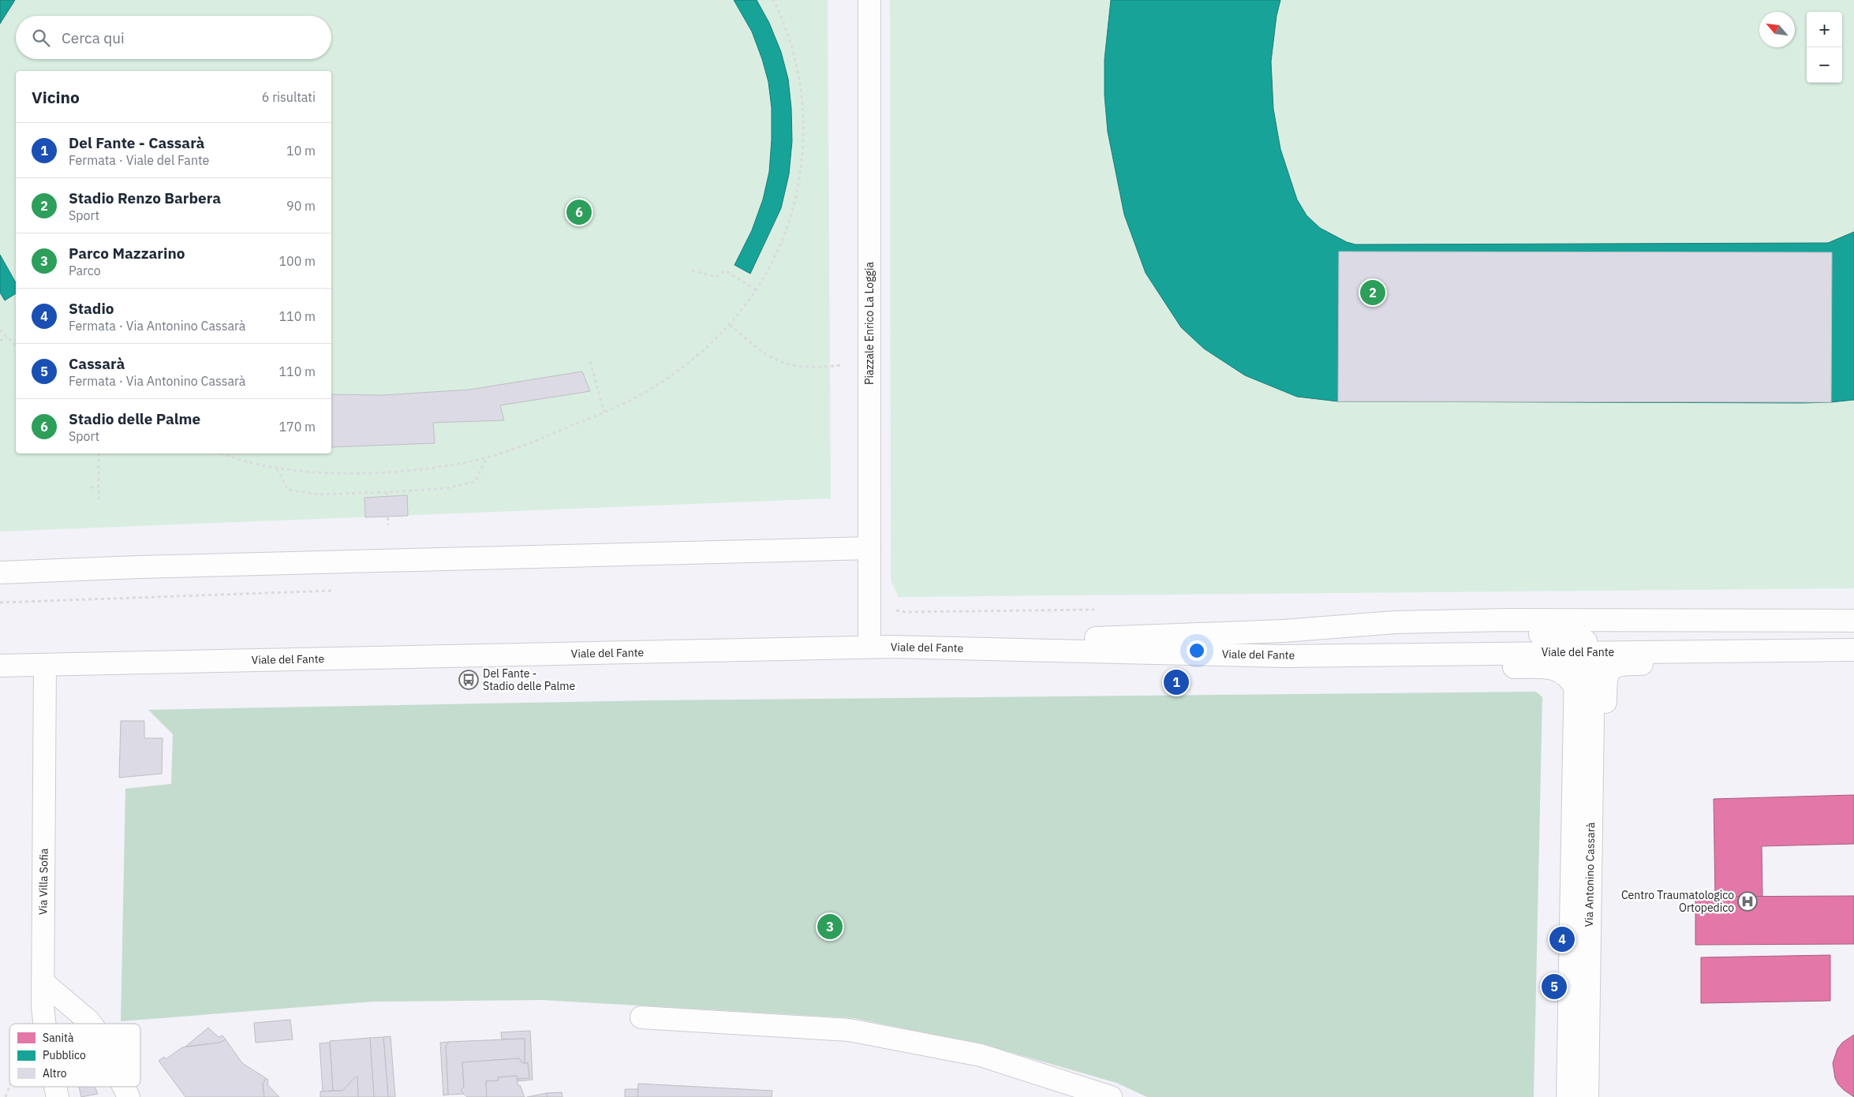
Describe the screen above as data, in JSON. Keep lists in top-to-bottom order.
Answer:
{
  "streets": {
    "street": [
      "Piazzale Enrico La Loggia",
      "Viale del Fante",
      "Via Antonino Cassarà",
      "Via Villa Sofia"
    ]
  },
  "crossings": [
    ["Piazzale Enrico La Loggia", "Viale del Fante"],
    ["Viale del Fante", "Via Antonino Cassarà"],
    ["Viale del Fante", "Via Villa Sofia"]
  ],
  "places": {
    "bus stop": ["Del Fante - Stadio delle Palme"],
    "hospital": ["Centro Traumatologico Ortopedico"]
  },
  "legend": ["Sanità", "Pubblico", "Altro"],
  "north": "top left",
  "page": {
    "map_buttons": ["+", "−"],
    "search": "Cerca qui",
    "heading": ["Vicino", "6 risultati"],
    "list": [
      {
        "mark": "1",
        "name": "Del Fante - Cassarà",
        "note": "Fermata · Viale del Fante",
        "value": "10 m"
      },
      {
        "mark": "2",
        "name": "Stadio Renzo Barbera",
        "note": "Sport",
        "value": "90 m"
      },
      {
        "mark": "3",
        "name": "Parco Mazzarino",
        "note": "Parco",
        "value": "100 m"
      },
      {
        "mark": "4",
        "name": "Stadio",
        "note": "Fermata · Via Antonino Cassarà",
        "value": "110 m"
      },
      {
        "mark": "5",
        "name": "Cassarà",
        "note": "Fermata · Via Antonino Cassarà",
        "value": "110 m"
      },
      {
        "mark": "6",
        "name": "Stadio delle Palme",
        "note": "Sport",
        "value": "170 m"
      }
    ],
    "pins": [
      "6",
      "2",
      "1",
      "3",
      "4",
      "5"
    ]
  }
}
